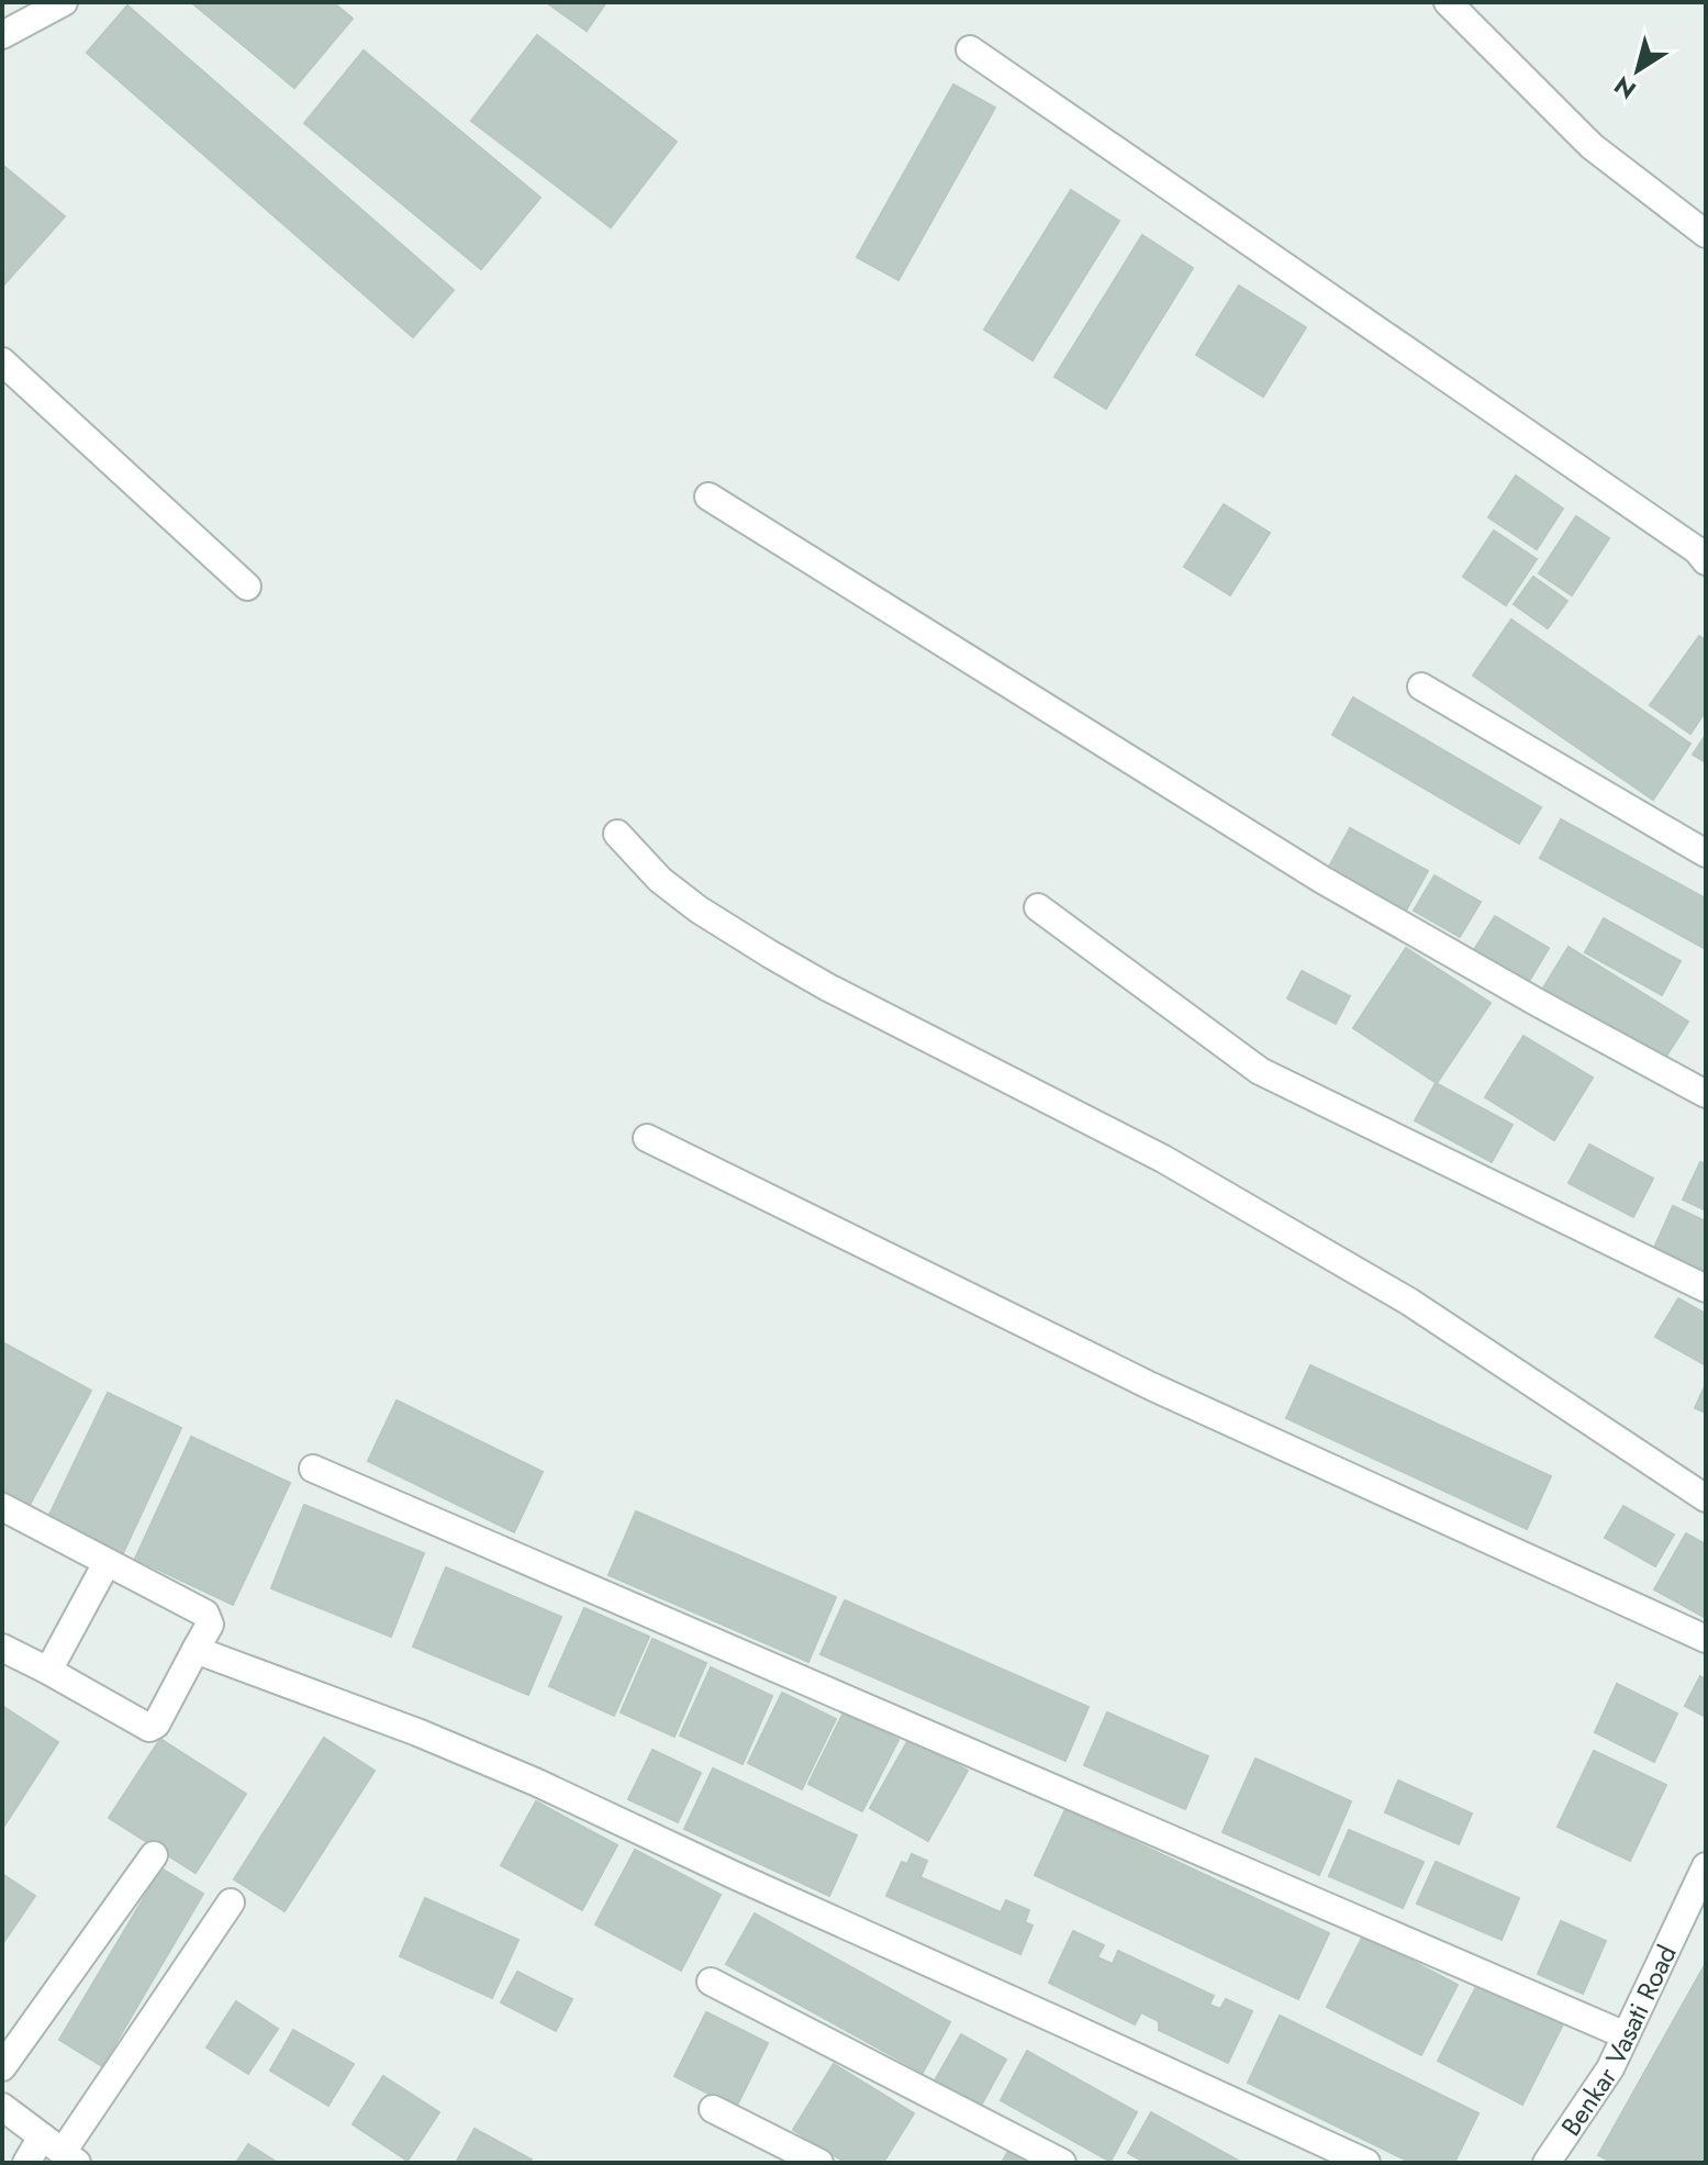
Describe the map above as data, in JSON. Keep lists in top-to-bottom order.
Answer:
{
  "streets": {
    "street": ["Benkar Vasati Road"]
  },
  "north": "bottom left"
}
